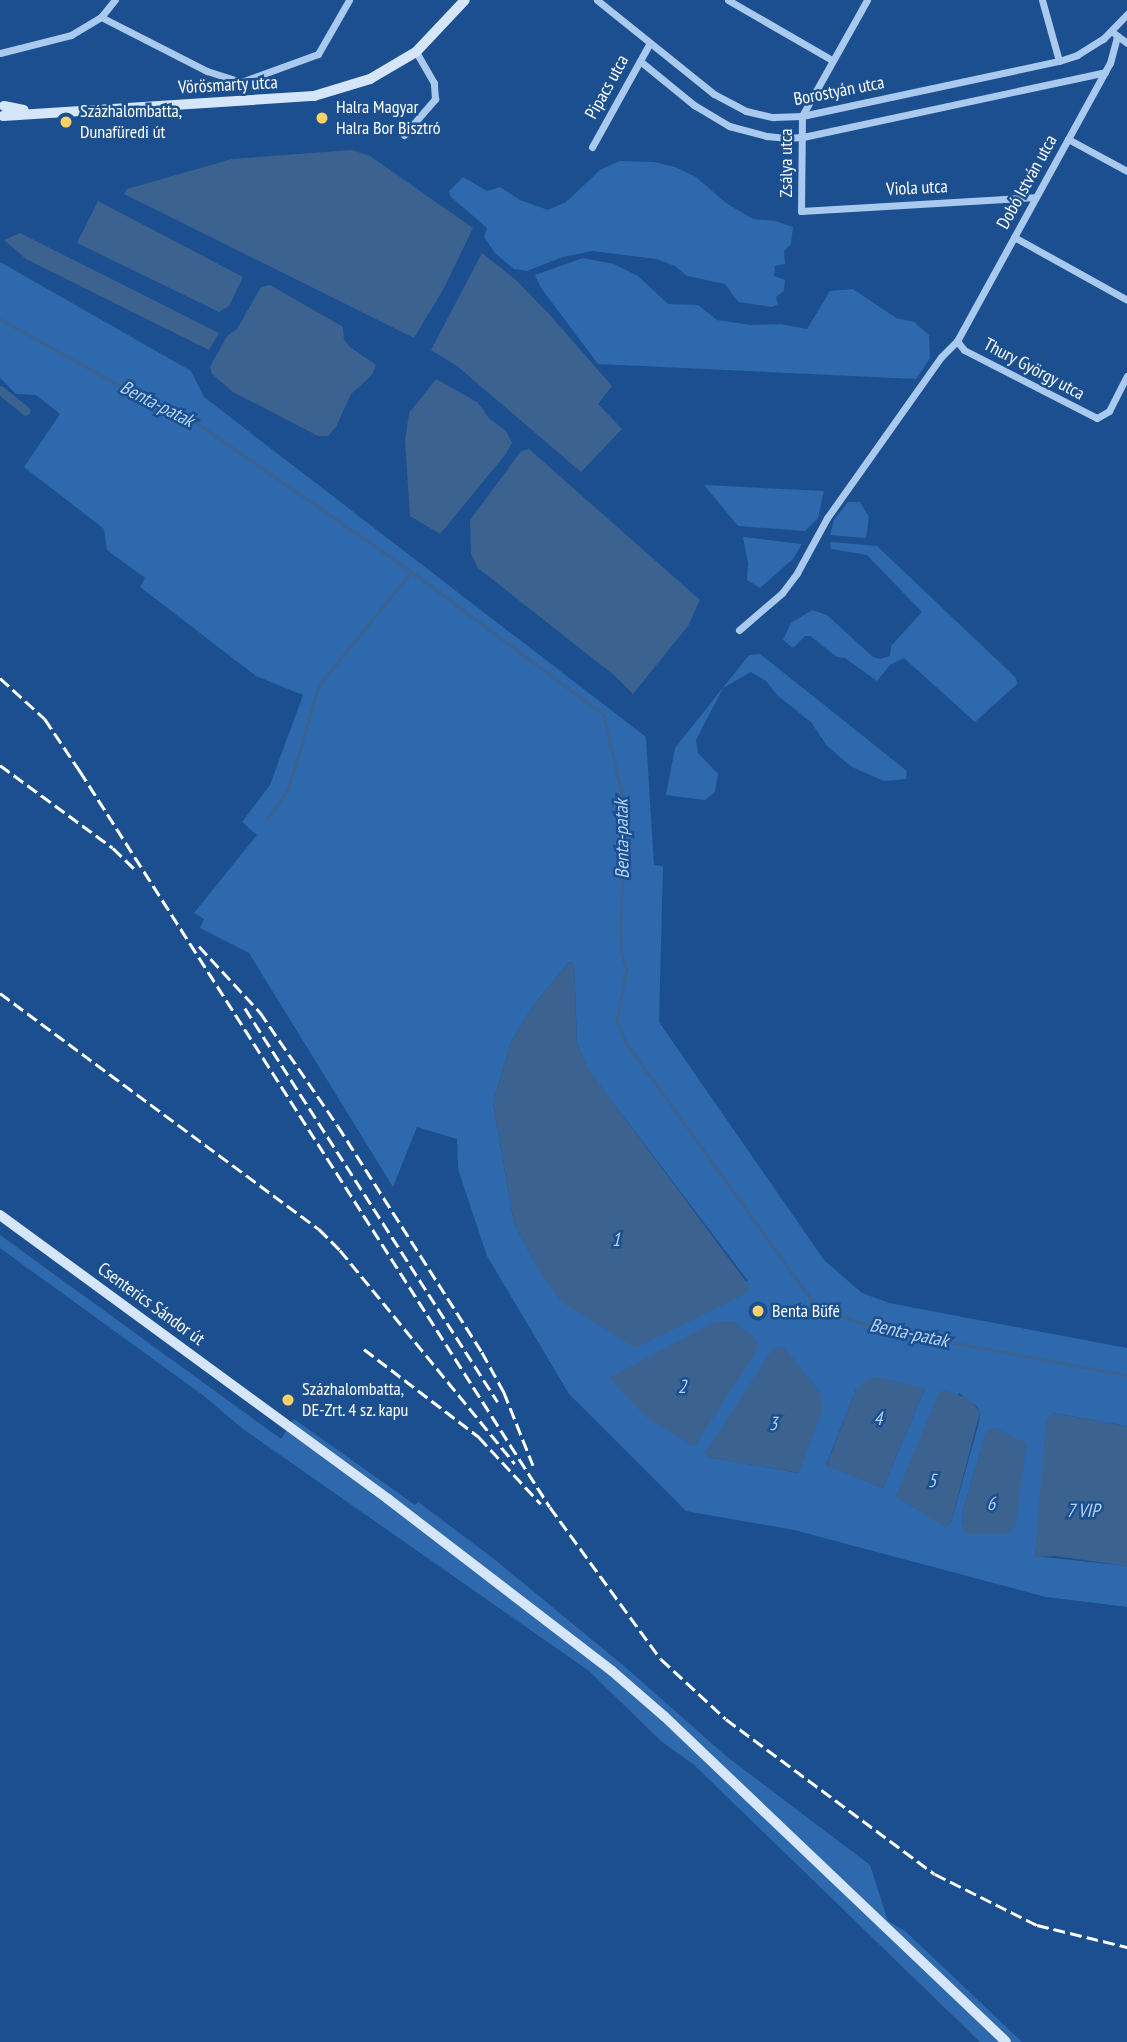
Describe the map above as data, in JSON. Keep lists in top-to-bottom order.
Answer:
{
  "streets": {
    "street": [
      "Vörösmarty utca",
      "Pipacs utca",
      "Borostyán utca",
      "Zsálya utca",
      "Dobó István utca",
      "Viola utca",
      "Thury György utca",
      "Csenterics Sándor út"
    ]
  },
  "crossings": [
    ["Pipacs utca", "Borostyán utca"],
    ["Borostyán utca", "Zsálya utca"],
    ["Borostyán utca", "Dobó István utca"],
    ["Zsálya utca", "Viola utca"],
    ["Dobó István utca", "Viola utca"],
    ["Dobó István utca", "Thury György utca"]
  ],
  "water": [
    "Benta-patak",
    "1",
    "2",
    "4",
    "3",
    "5",
    "6",
    "7 VIP"
  ],
  "places": [
    "Halra Magyar Halra Bor Bisztró",
    "Százhalombatta, Dunafüredi út",
    "Benta Büfé",
    "Százhalombatta, DE-Zrt. 4 sz. kapu"
  ]
}
